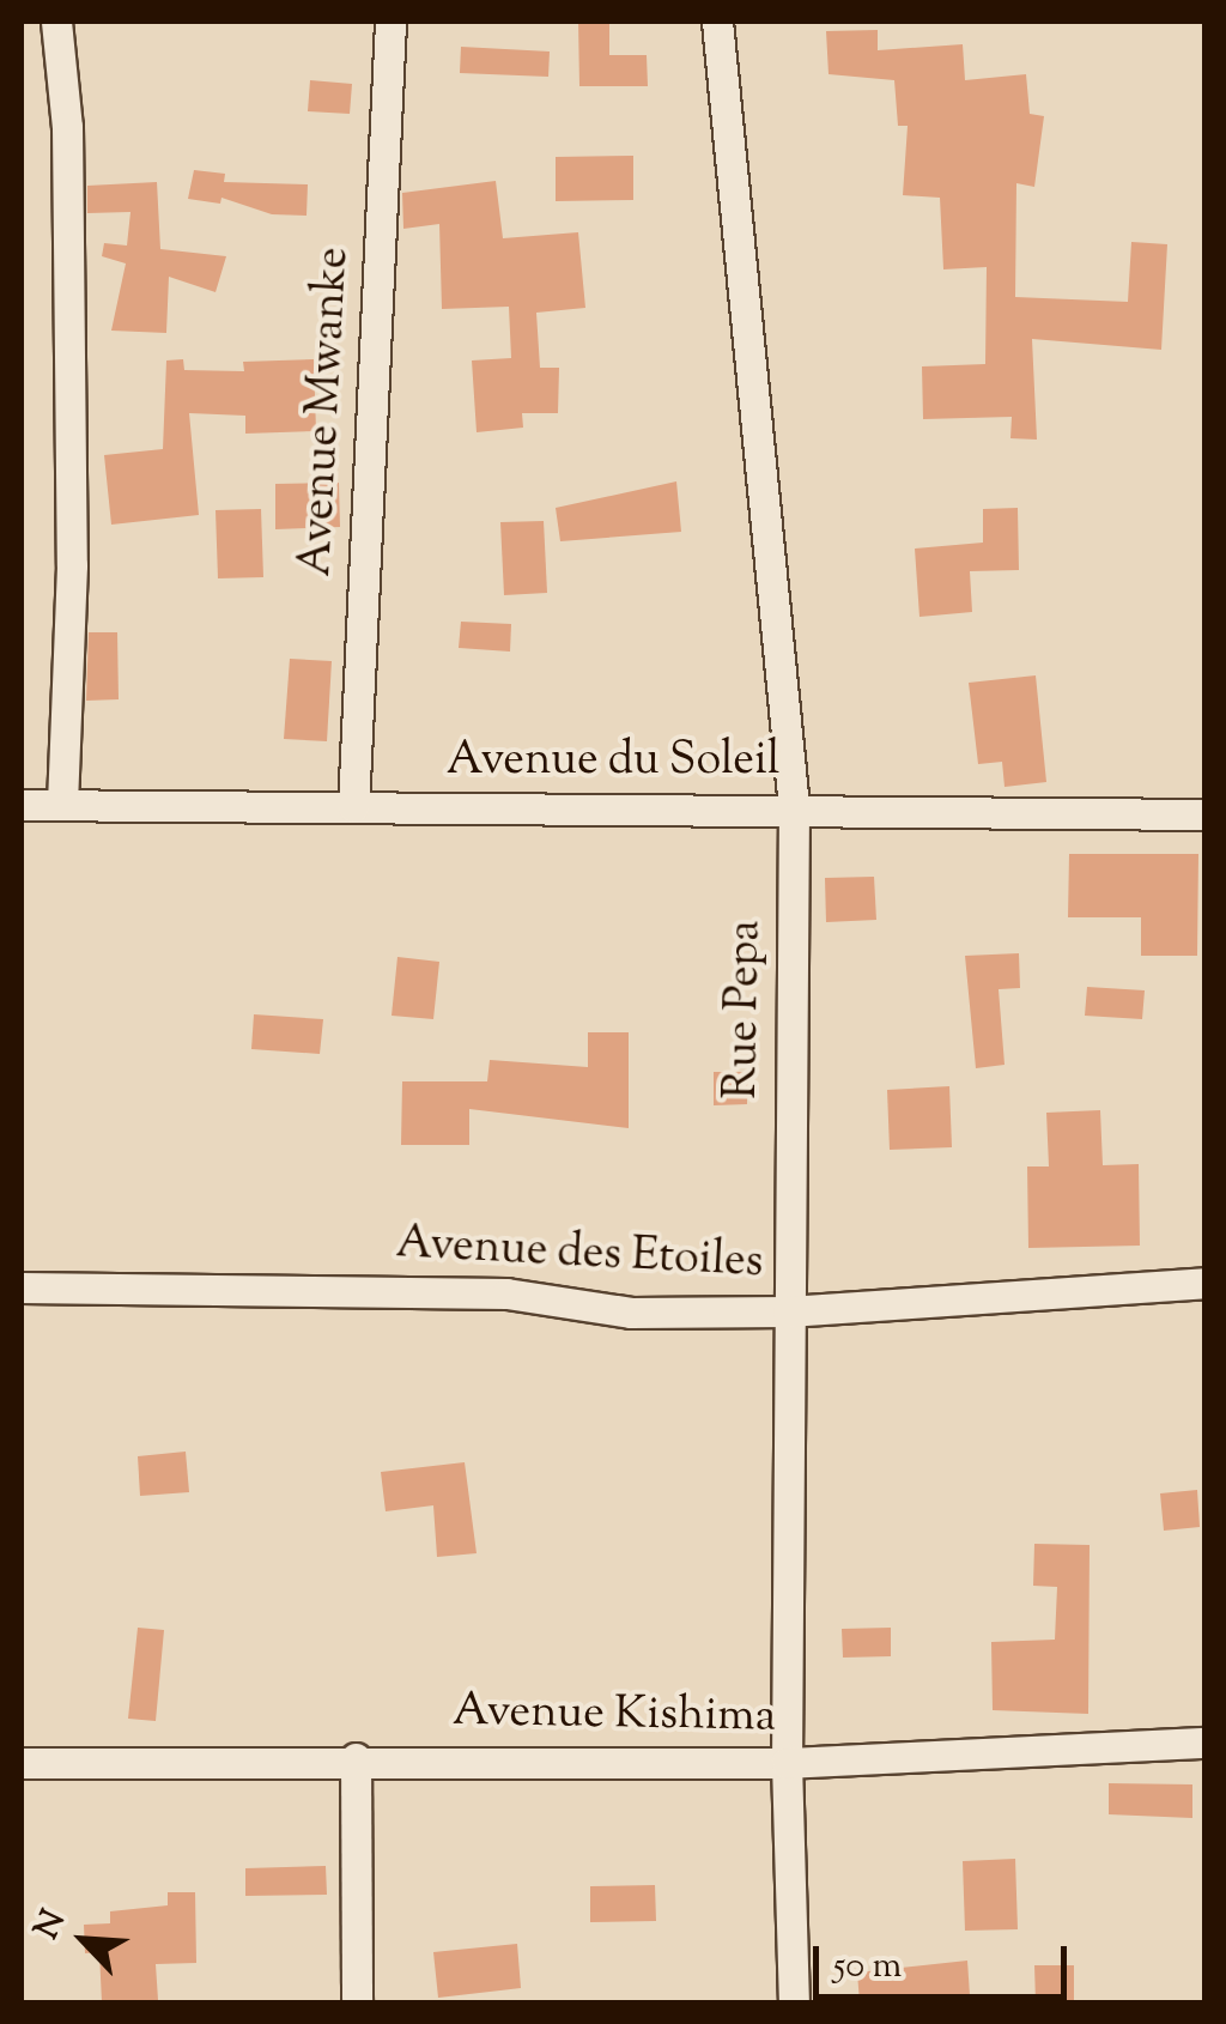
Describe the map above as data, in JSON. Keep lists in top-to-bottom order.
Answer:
{
  "streets": {
    "street": [
      "Avenue Mwanke",
      "Avenue du Soleil",
      "Rue Pepa",
      "Avenue des Etoiles",
      "Avenue Kishima"
    ]
  },
  "crossings": [
    ["Avenue Mwanke", "Avenue du Soleil"],
    ["Avenue du Soleil", "Rue Pepa"],
    ["Rue Pepa", "Avenue des Etoiles"],
    ["Rue Pepa", "Avenue Kishima"]
  ],
  "scale_bar": "50 m",
  "north": "top left"
}
